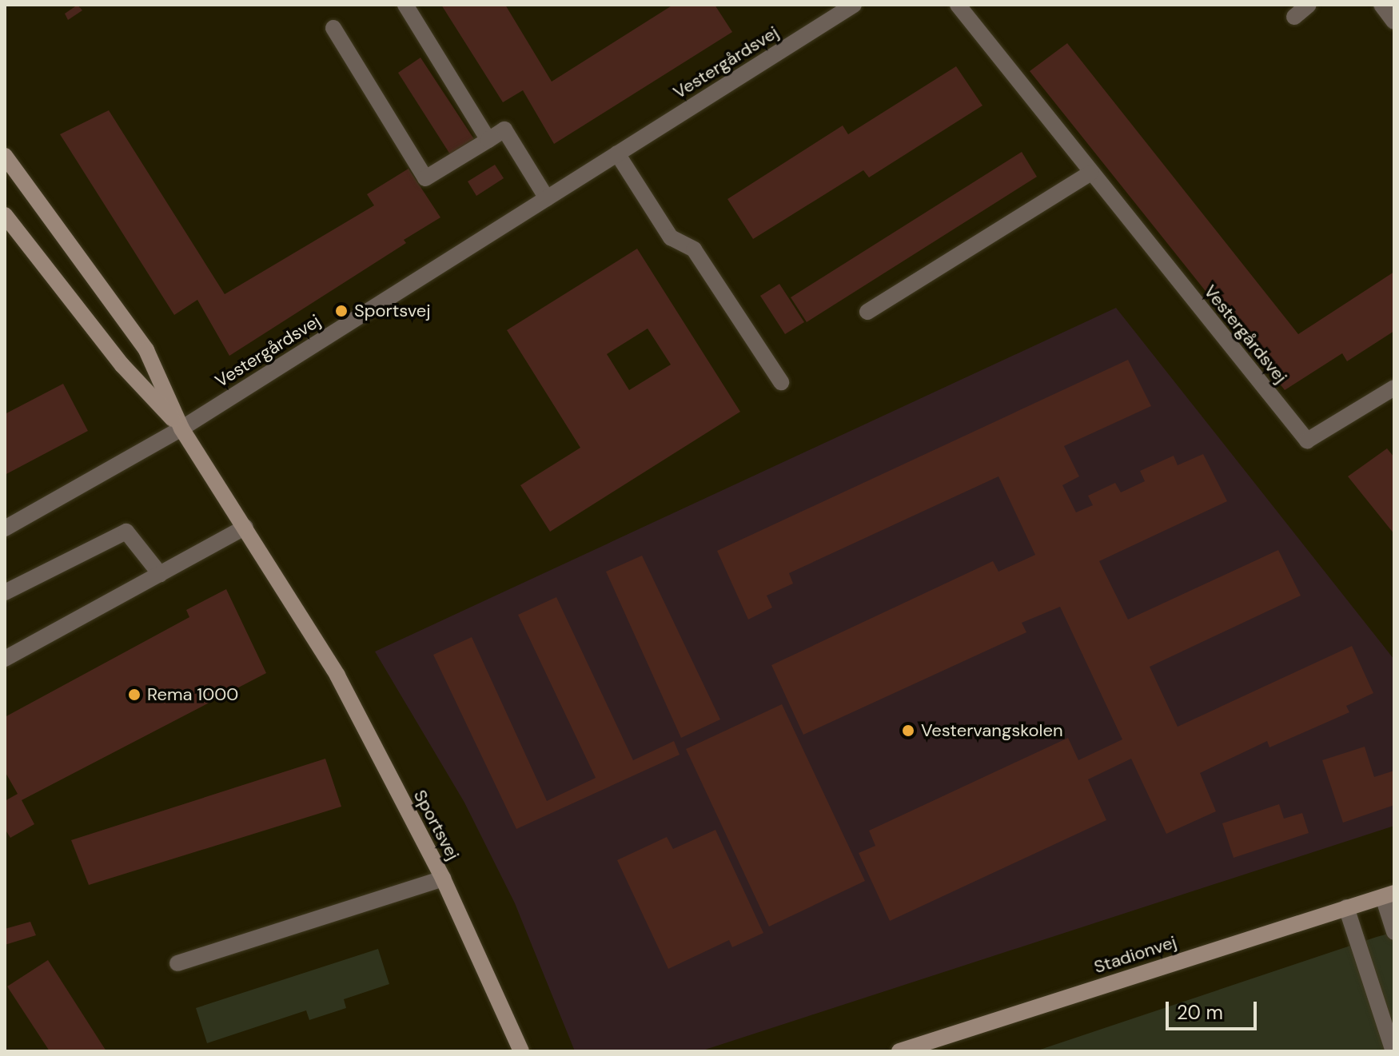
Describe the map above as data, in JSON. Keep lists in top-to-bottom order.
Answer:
{
  "streets": {
    "street": ["Vestergårdsvej", "Sportsvej", "Stadionvej"]
  },
  "crossings": [
    ["Vestergårdsvej", "Sportsvej"]
  ],
  "places": ["Sportsvej", "Rema 1000", "Vestervangskolen"],
  "scale_bar": "20 m"
}
